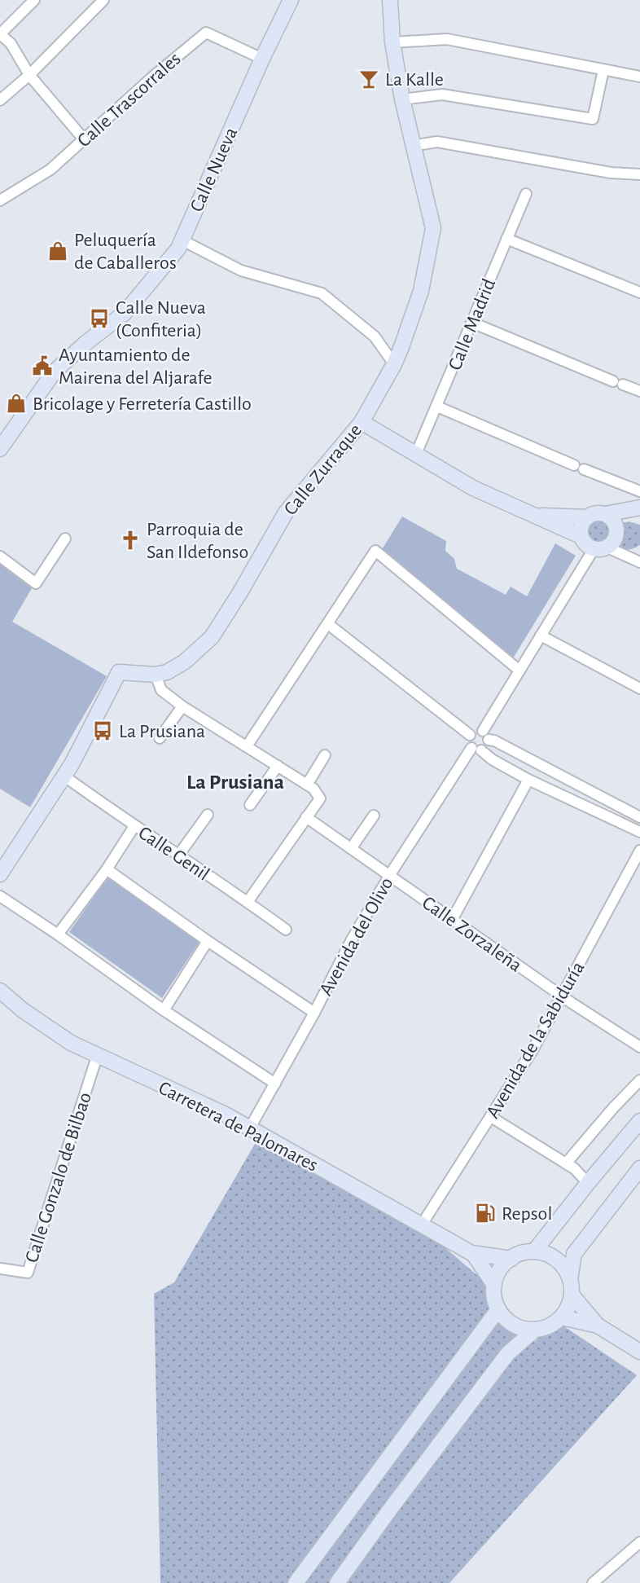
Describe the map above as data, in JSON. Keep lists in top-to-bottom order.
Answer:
{
  "streets": {
    "street": [
      "Calle Trascorrales",
      "Calle Nueva",
      "Calle Madrid",
      "Calle Zurraque",
      "Calle Genil",
      "Calle Zorzaleña",
      "Avenida del Olivo",
      "Avenida de la Sabiduría",
      "Carretera de Palomares",
      "Calle Gonzalo de Bilbao"
    ]
  },
  "crossings": [
    ["Calle Trascorrales", "Calle Nueva"],
    ["Calle Zorzaleña", "Avenida del Olivo"],
    ["Calle Zorzaleña", "Avenida de la Sabiduría"],
    ["Avenida del Olivo", "Carretera de Palomares"],
    ["Avenida de la Sabiduría", "Carretera de Palomares"],
    ["Carretera de Palomares", "Calle Gonzalo de Bilbao"]
  ],
  "districts": ["La Prusiana"],
  "places": {
    "bar": ["La Kalle"],
    "shop": ["Peluquería de Caballeros", "Bricolage y Ferretería Castillo"],
    "bus stop": ["Calle Nueva (Confiteria)", "La Prusiana"],
    "public building": ["Ayuntamiento de Mairena del Aljarafe"],
    "church": ["Parroquia de San Ildefonso"],
    "fuel station": ["Repsol"]
  }
}
